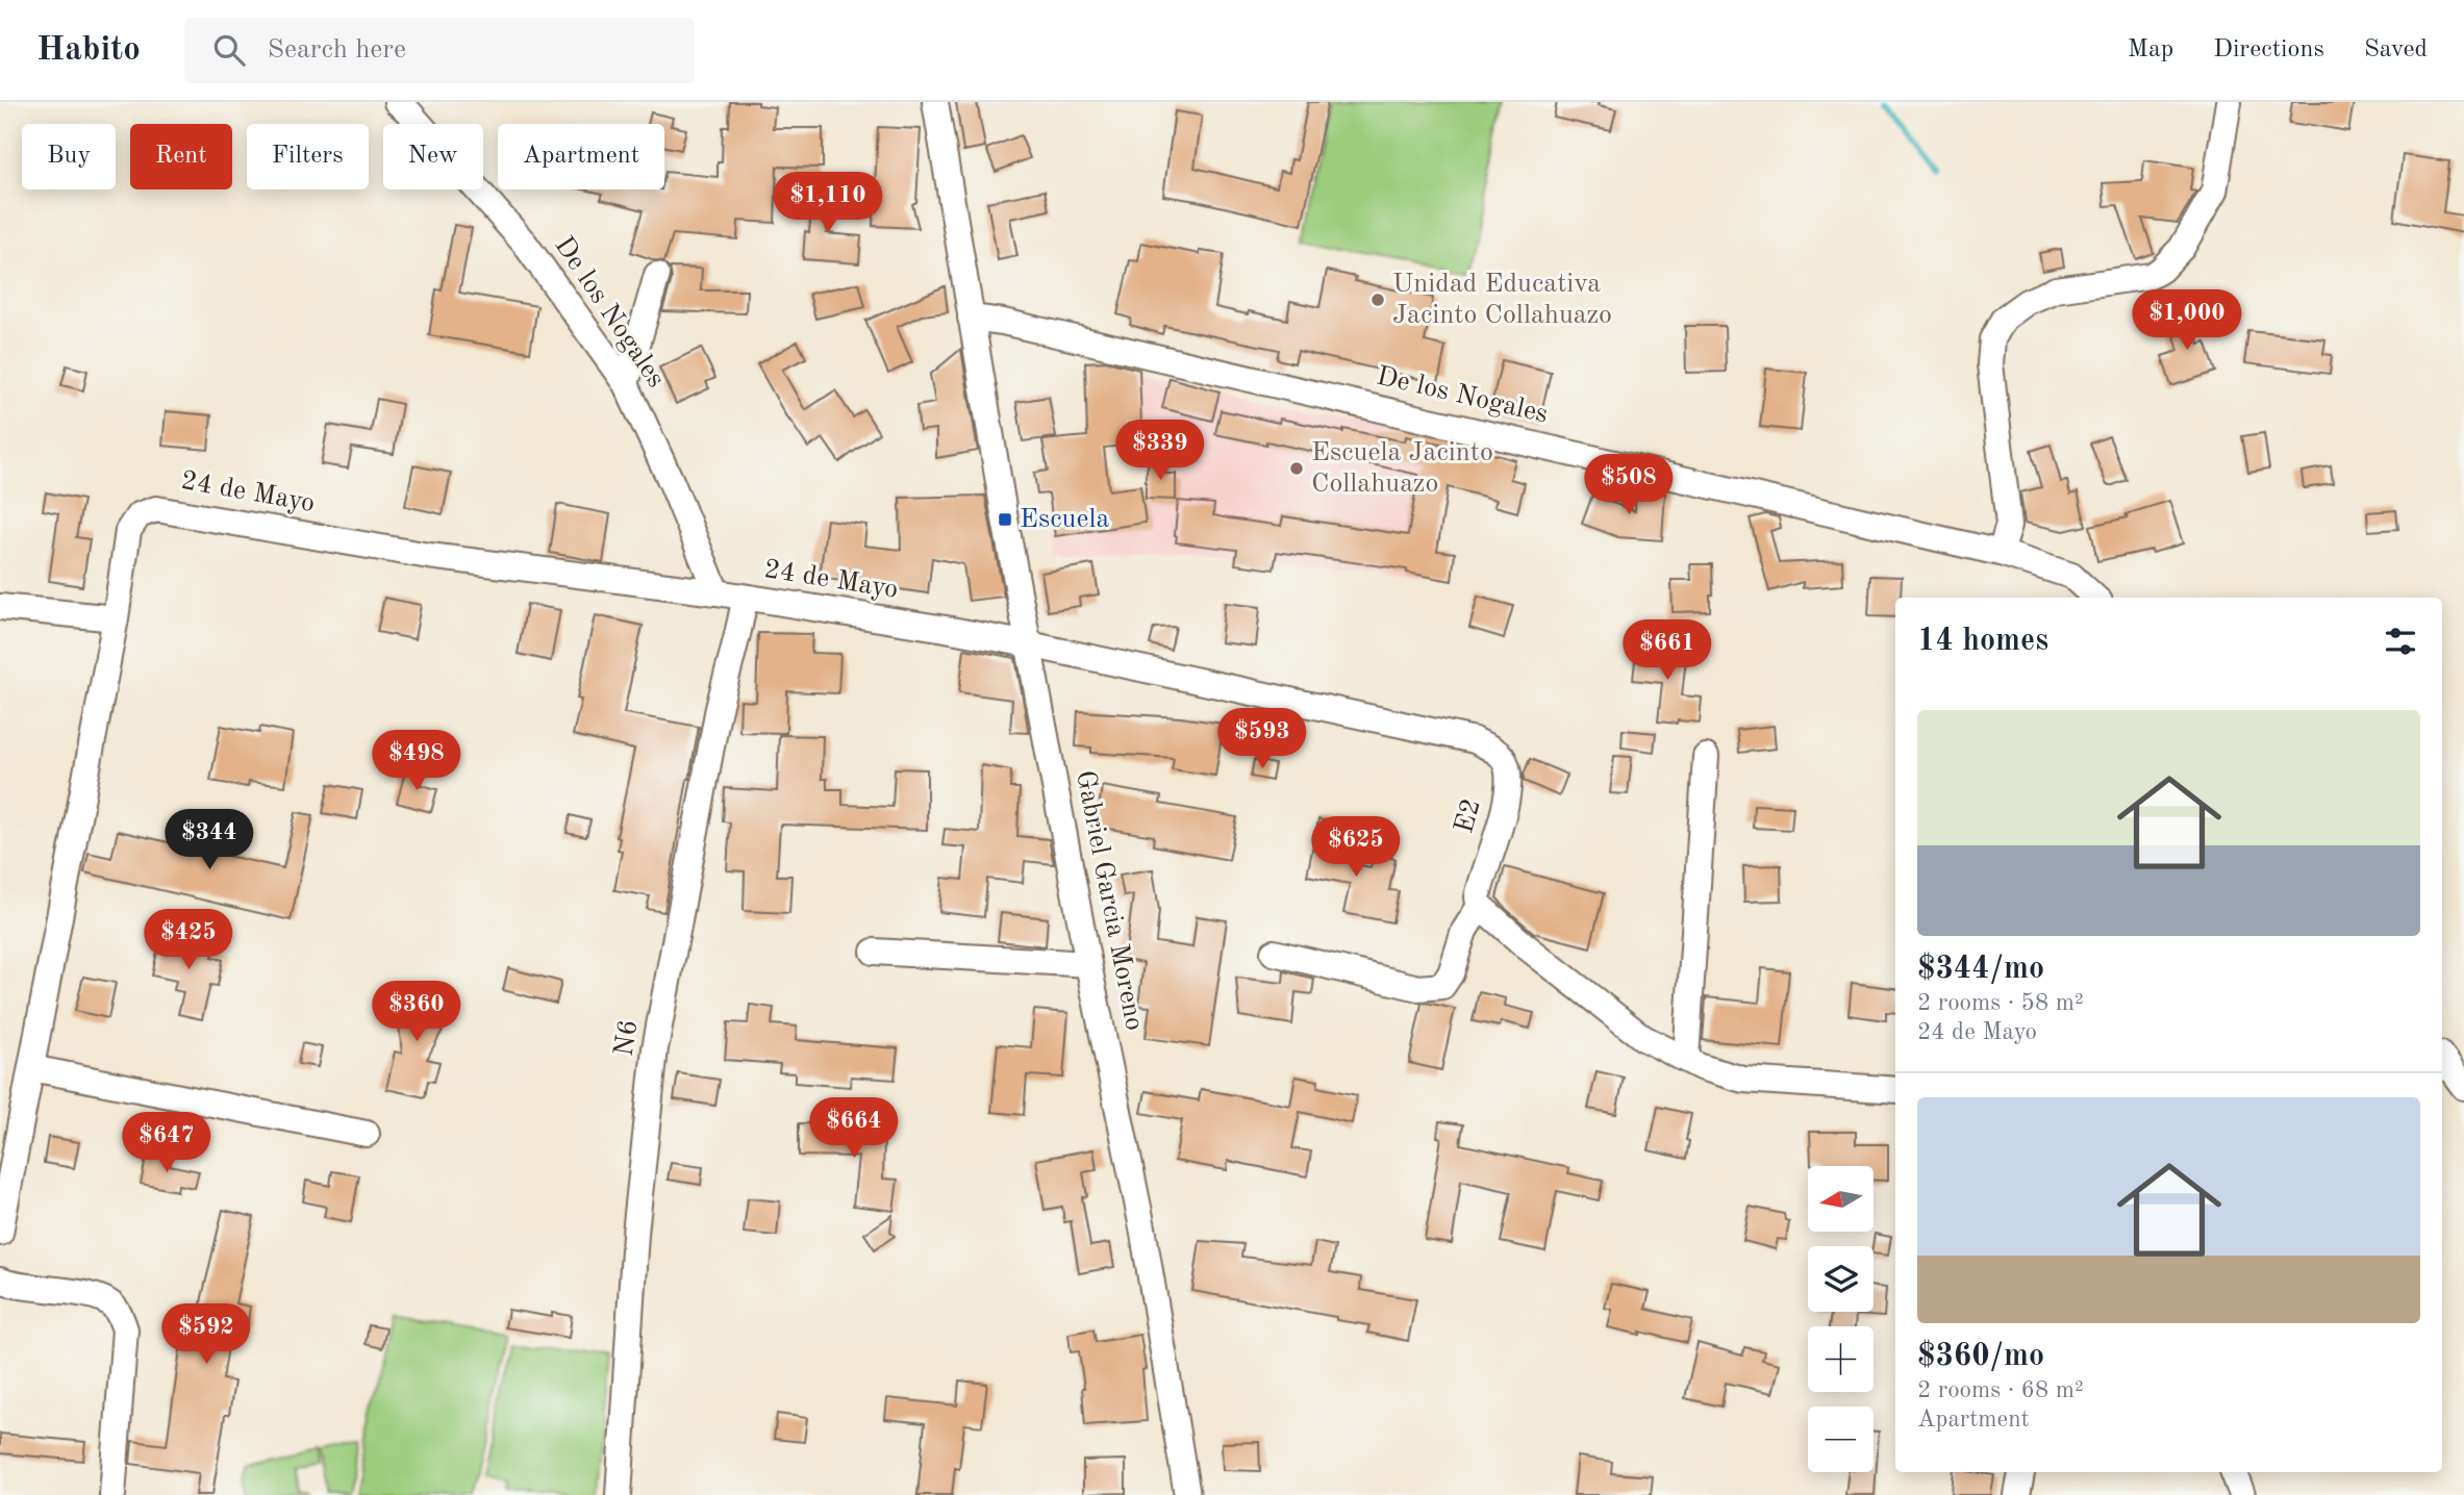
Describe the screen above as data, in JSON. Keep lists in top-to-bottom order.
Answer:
{
  "streets": {
    "street": [
      "De los Nogales",
      "24 de Mayo",
      "E2",
      "Gabriel Garcia Moreno",
      "N6"
    ]
  },
  "crossings": [
    ["De los Nogales", "24 de Mayo"],
    ["De los Nogales", "Gabriel Garcia Moreno"],
    ["24 de Mayo", "E2"],
    ["24 de Mayo", "Gabriel Garcia Moreno"],
    ["24 de Mayo", "N6"],
    ["E2", "Gabriel Garcia Moreno"]
  ],
  "places": {
    "other": ["Unidad Educativa Jacinto Collahuazo", "Escuela Jacinto Collahuazo"],
    "transit": ["Escuela"]
  },
  "north": "left",
  "page": {
    "header": "Habito",
    "search": "Search here",
    "nav": ["Map", "Directions", "Saved"],
    "chip": [
      "Buy",
      "Rent",
      "Filters",
      "New",
      "Apartment"
    ],
    "price": [
      "$1,110",
      "$1,000",
      "$339",
      "$508",
      "$661",
      "$593",
      "$498",
      "$344",
      "$625",
      "$425",
      "$360",
      "$664",
      "$647",
      "$592"
    ],
    "heading": "14 homes",
    "list": [
      {
        "name": "$344/mo",
        "note": "2 rooms · 58 m² · 24 de Mayo"
      },
      {
        "name": "$360/mo",
        "note": "2 rooms · 68 m² · Apartment"
      }
    ],
    "map_buttons": ["+", "−"]
  }
}
